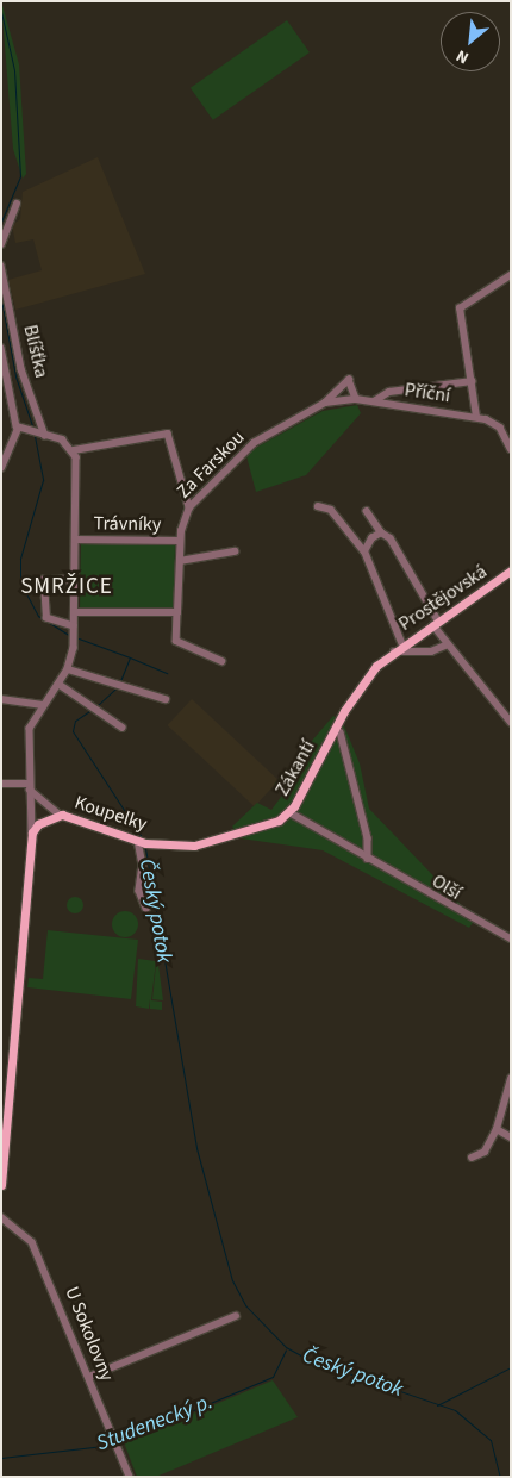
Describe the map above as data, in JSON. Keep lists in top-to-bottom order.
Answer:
{
  "streets": {
    "main road": ["Prostějovská", "Zákantí", "Koupelky"],
    "street": [
      "Blíšťka",
      "Příční",
      "Za Farskou",
      "Trávníky",
      "Olší",
      "U Sokolovny"
    ]
  },
  "crossings": [
    ["Příční", "Za Farskou"],
    ["Za Farskou", "Trávníky"],
    ["Trávníky", "Koupelky"],
    ["Prostějovská", "Zákantí"],
    ["Zákantí", "Koupelky"],
    ["Zákantí", "Olší"]
  ],
  "districts": ["SMRŽICE"],
  "water": ["Český potok", "Studenecký p."],
  "north": "bottom left"
}
